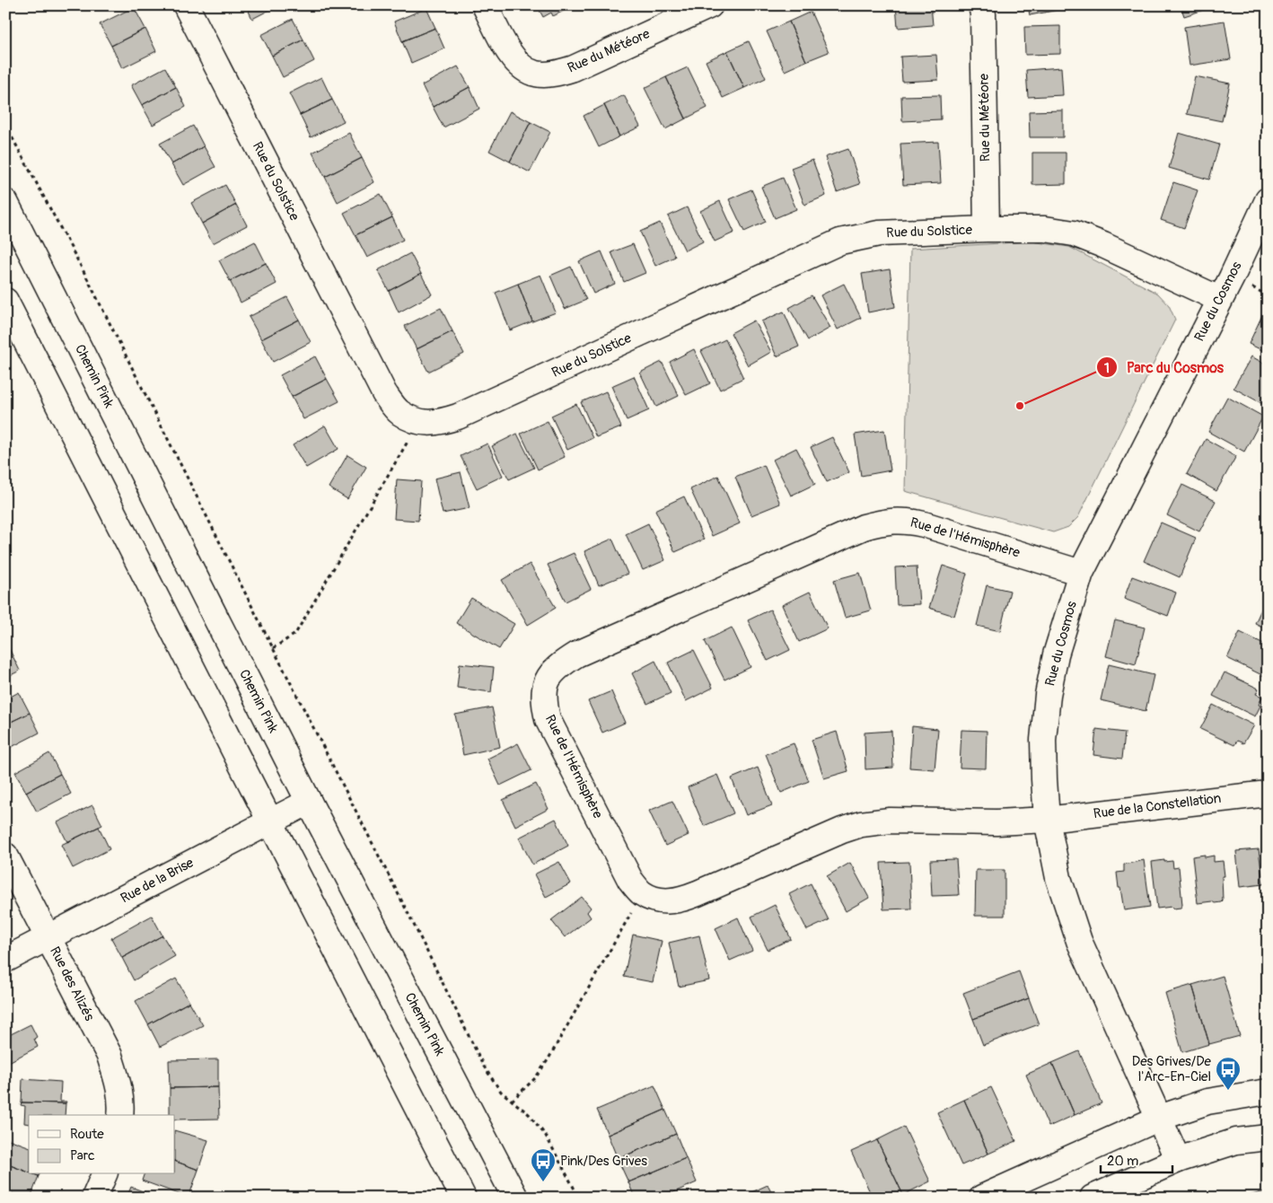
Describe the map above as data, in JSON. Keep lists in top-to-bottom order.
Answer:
{
  "streets": {
    "street": [
      "Rue du Météore",
      "Rue du Solstice",
      "Rue du Cosmos",
      "Chemin Pink",
      "Rue de l'Hémisphère",
      "Rue de la Constellation",
      "Rue de la Brise",
      "Rue des Alizés"
    ]
  },
  "crossings": [
    ["Rue du Météore", "Rue du Solstice"],
    ["Rue du Solstice", "Rue du Cosmos"],
    ["Rue du Cosmos", "Rue de l'Hémisphère"],
    ["Rue du Cosmos", "Rue de la Constellation"],
    ["Chemin Pink", "Rue de la Brise"],
    ["Rue de la Brise", "Rue des Alizés"]
  ],
  "places": {
    "other": ["Parc du Cosmos"],
    "bus stop": ["Des Grives/De l'Arc-En-Ciel", "Pink/Des Grives"]
  },
  "legend": ["Route", "Parc"],
  "scale_bar": "20 m"
}
